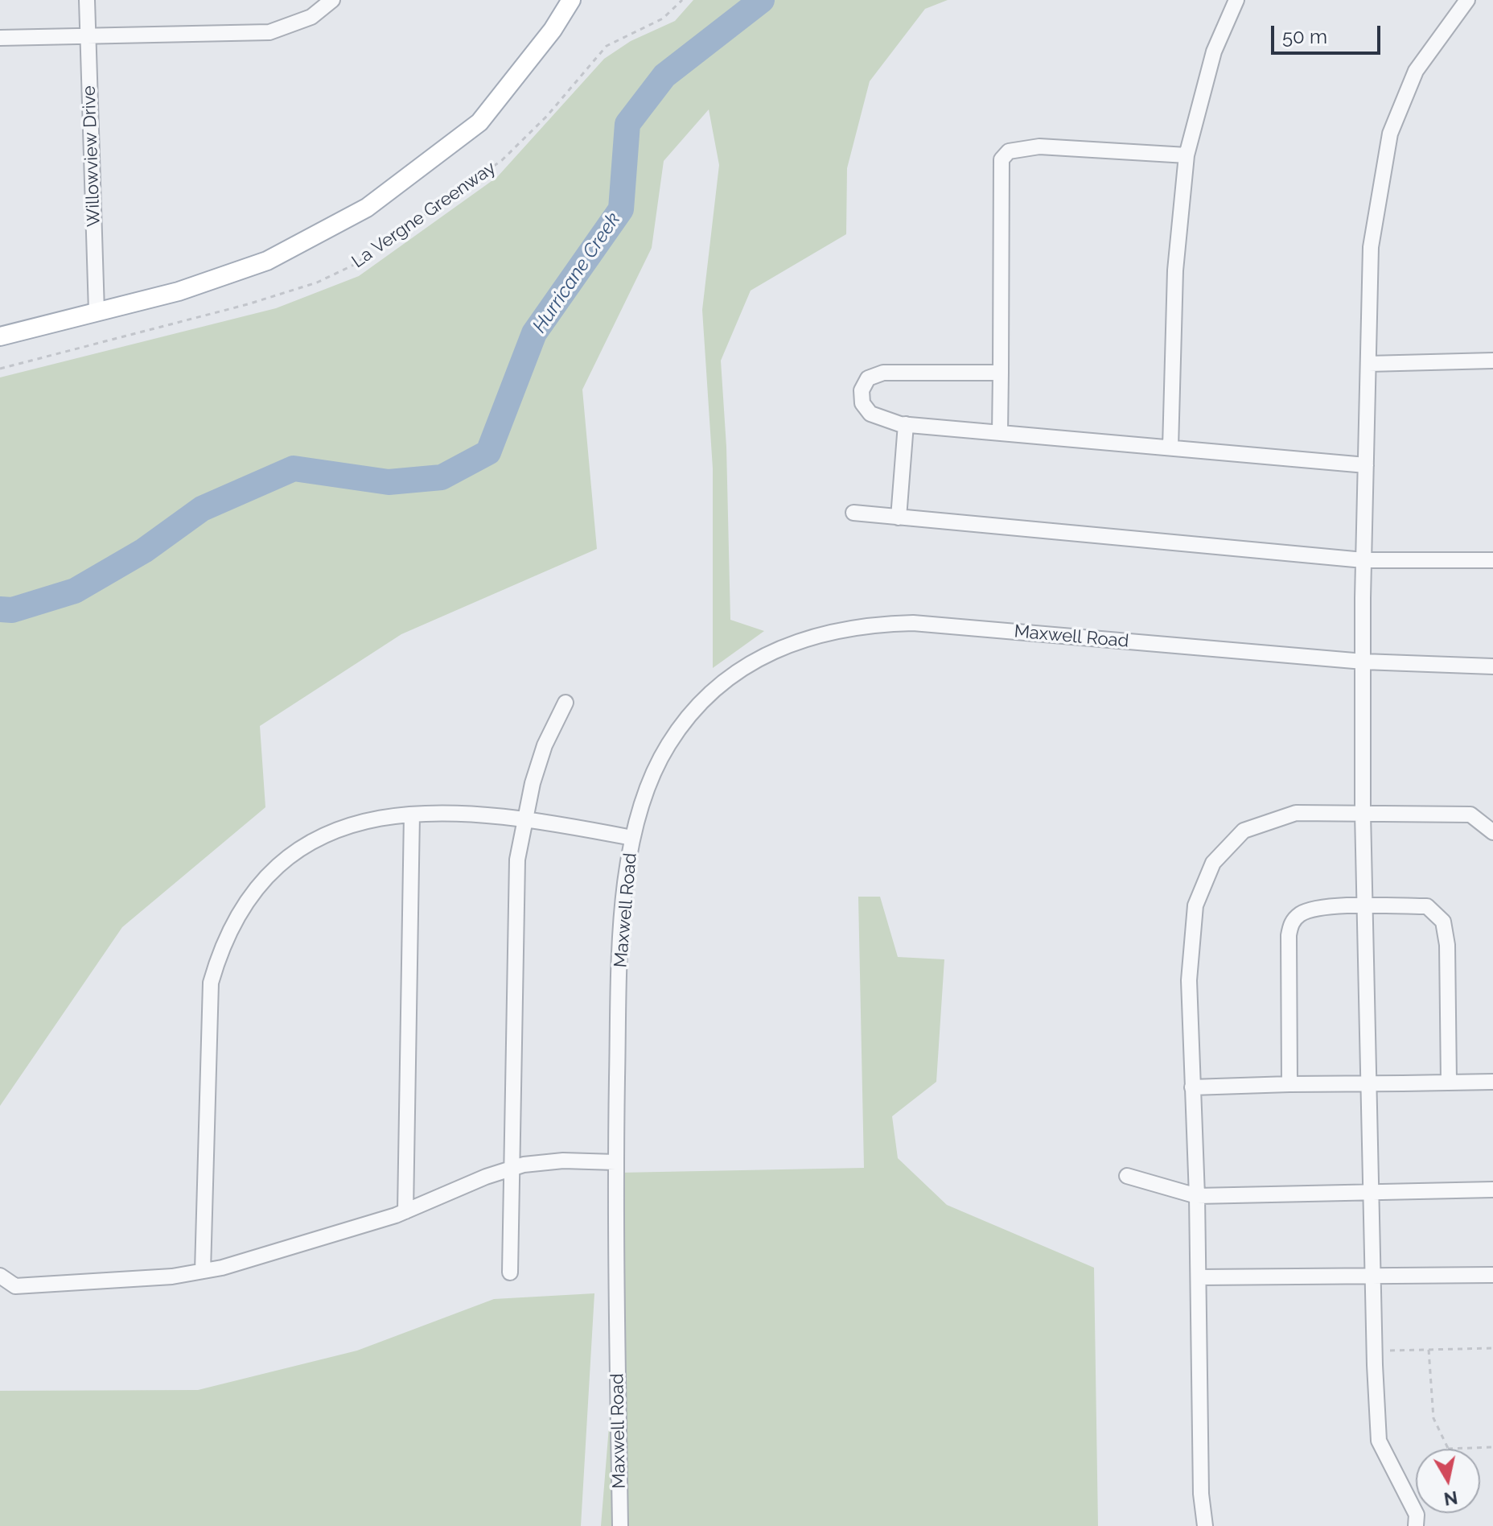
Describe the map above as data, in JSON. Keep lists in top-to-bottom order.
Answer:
{
  "streets": {
    "street": ["Willowview Drive", "Maxwell Road"],
    "path": ["La Vergne Greenway"]
  },
  "water": ["Hurricane Creek"],
  "scale_bar": "50 m",
  "north": "bottom"
}
